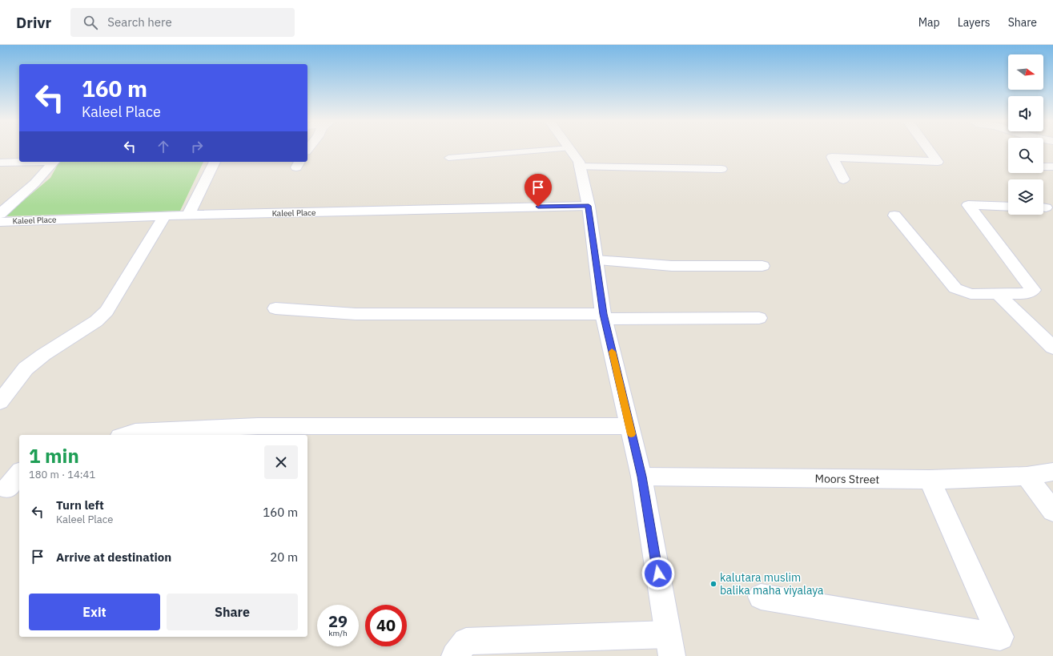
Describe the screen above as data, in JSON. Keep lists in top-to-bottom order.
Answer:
{
  "streets": {
    "street": ["Kaleel Place", "Moors Street"]
  },
  "places": ["kalutara muslim balika maha viyalaya"],
  "north": "right",
  "page": {
    "header": "Drivr",
    "search": "Search here",
    "nav": ["Map", "Layers", "Share"],
    "turn": ["160 m", "Kaleel Place"],
    "heading": ["1 min", "180 m · 14:41"],
    "list": [
      {
        "name": "Turn left",
        "note": "Kaleel Place",
        "value": "160 m"
      },
      {
        "name": "Arrive at destination",
        "value": "20 m"
      }
    ],
    "buttons": ["Exit", "Share"],
    "speed": "29 km/h",
    "limit": "40"
  }
}
